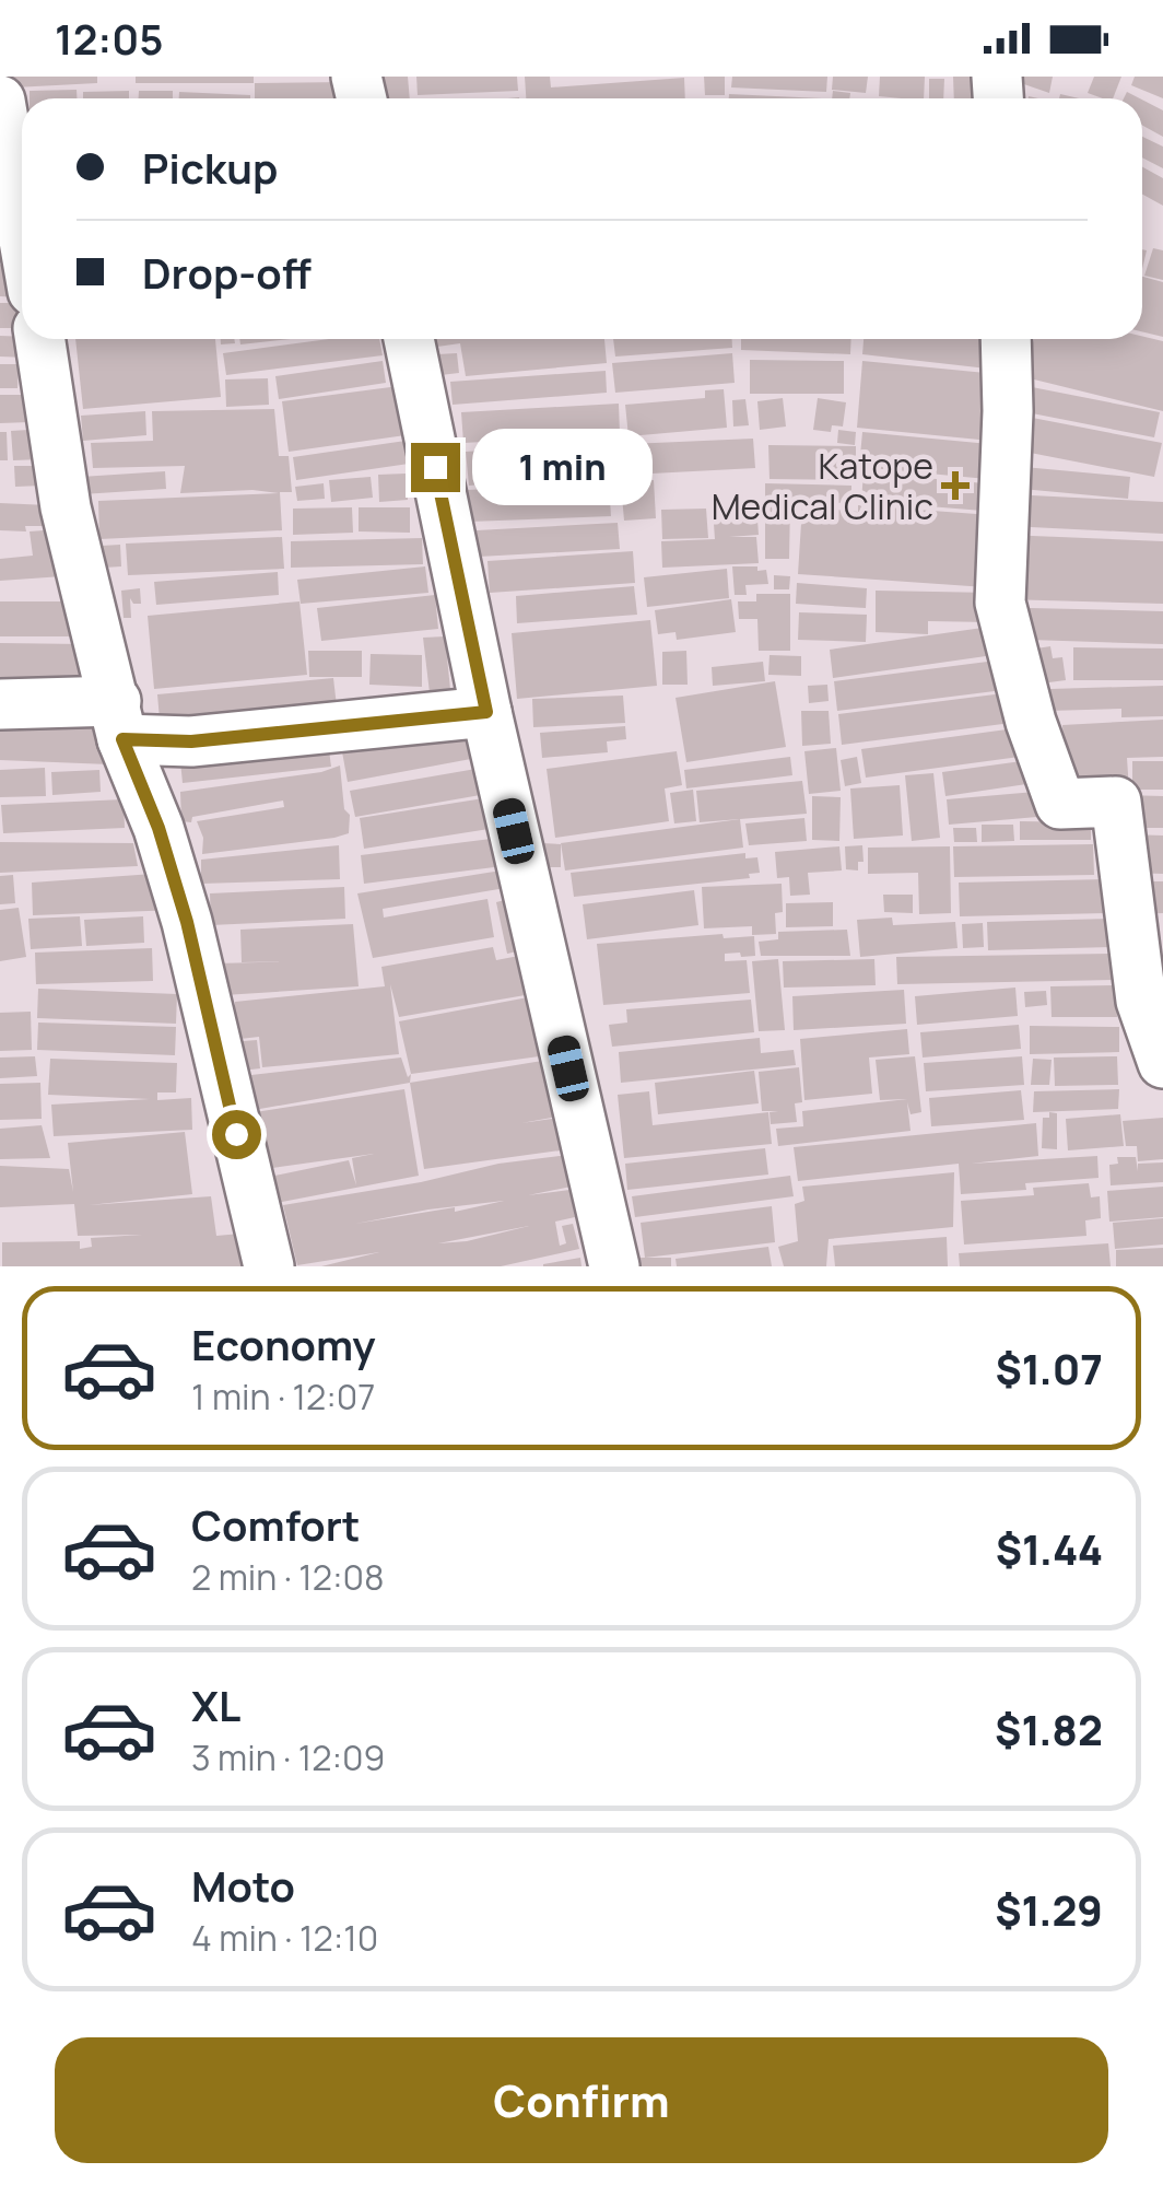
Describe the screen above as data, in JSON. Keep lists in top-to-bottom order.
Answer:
{
  "places": {
    "health": ["Katope Medical Clinic"]
  },
  "page": {
    "status": "12:05",
    "banner": ["Pickup", "Drop-off"],
    "bubble": "1 min",
    "list": [
      {
        "name": "Economy",
        "note": "1 min · 12:07",
        "value": "$1.07"
      },
      {
        "name": "Comfort",
        "note": "2 min · 12:08",
        "value": "$1.44"
      },
      {
        "name": "XL",
        "note": "3 min · 12:09",
        "value": "$1.82"
      },
      {
        "name": "Moto",
        "note": "4 min · 12:10",
        "value": "$1.29"
      }
    ],
    "buttons": "Confirm"
  }
}
